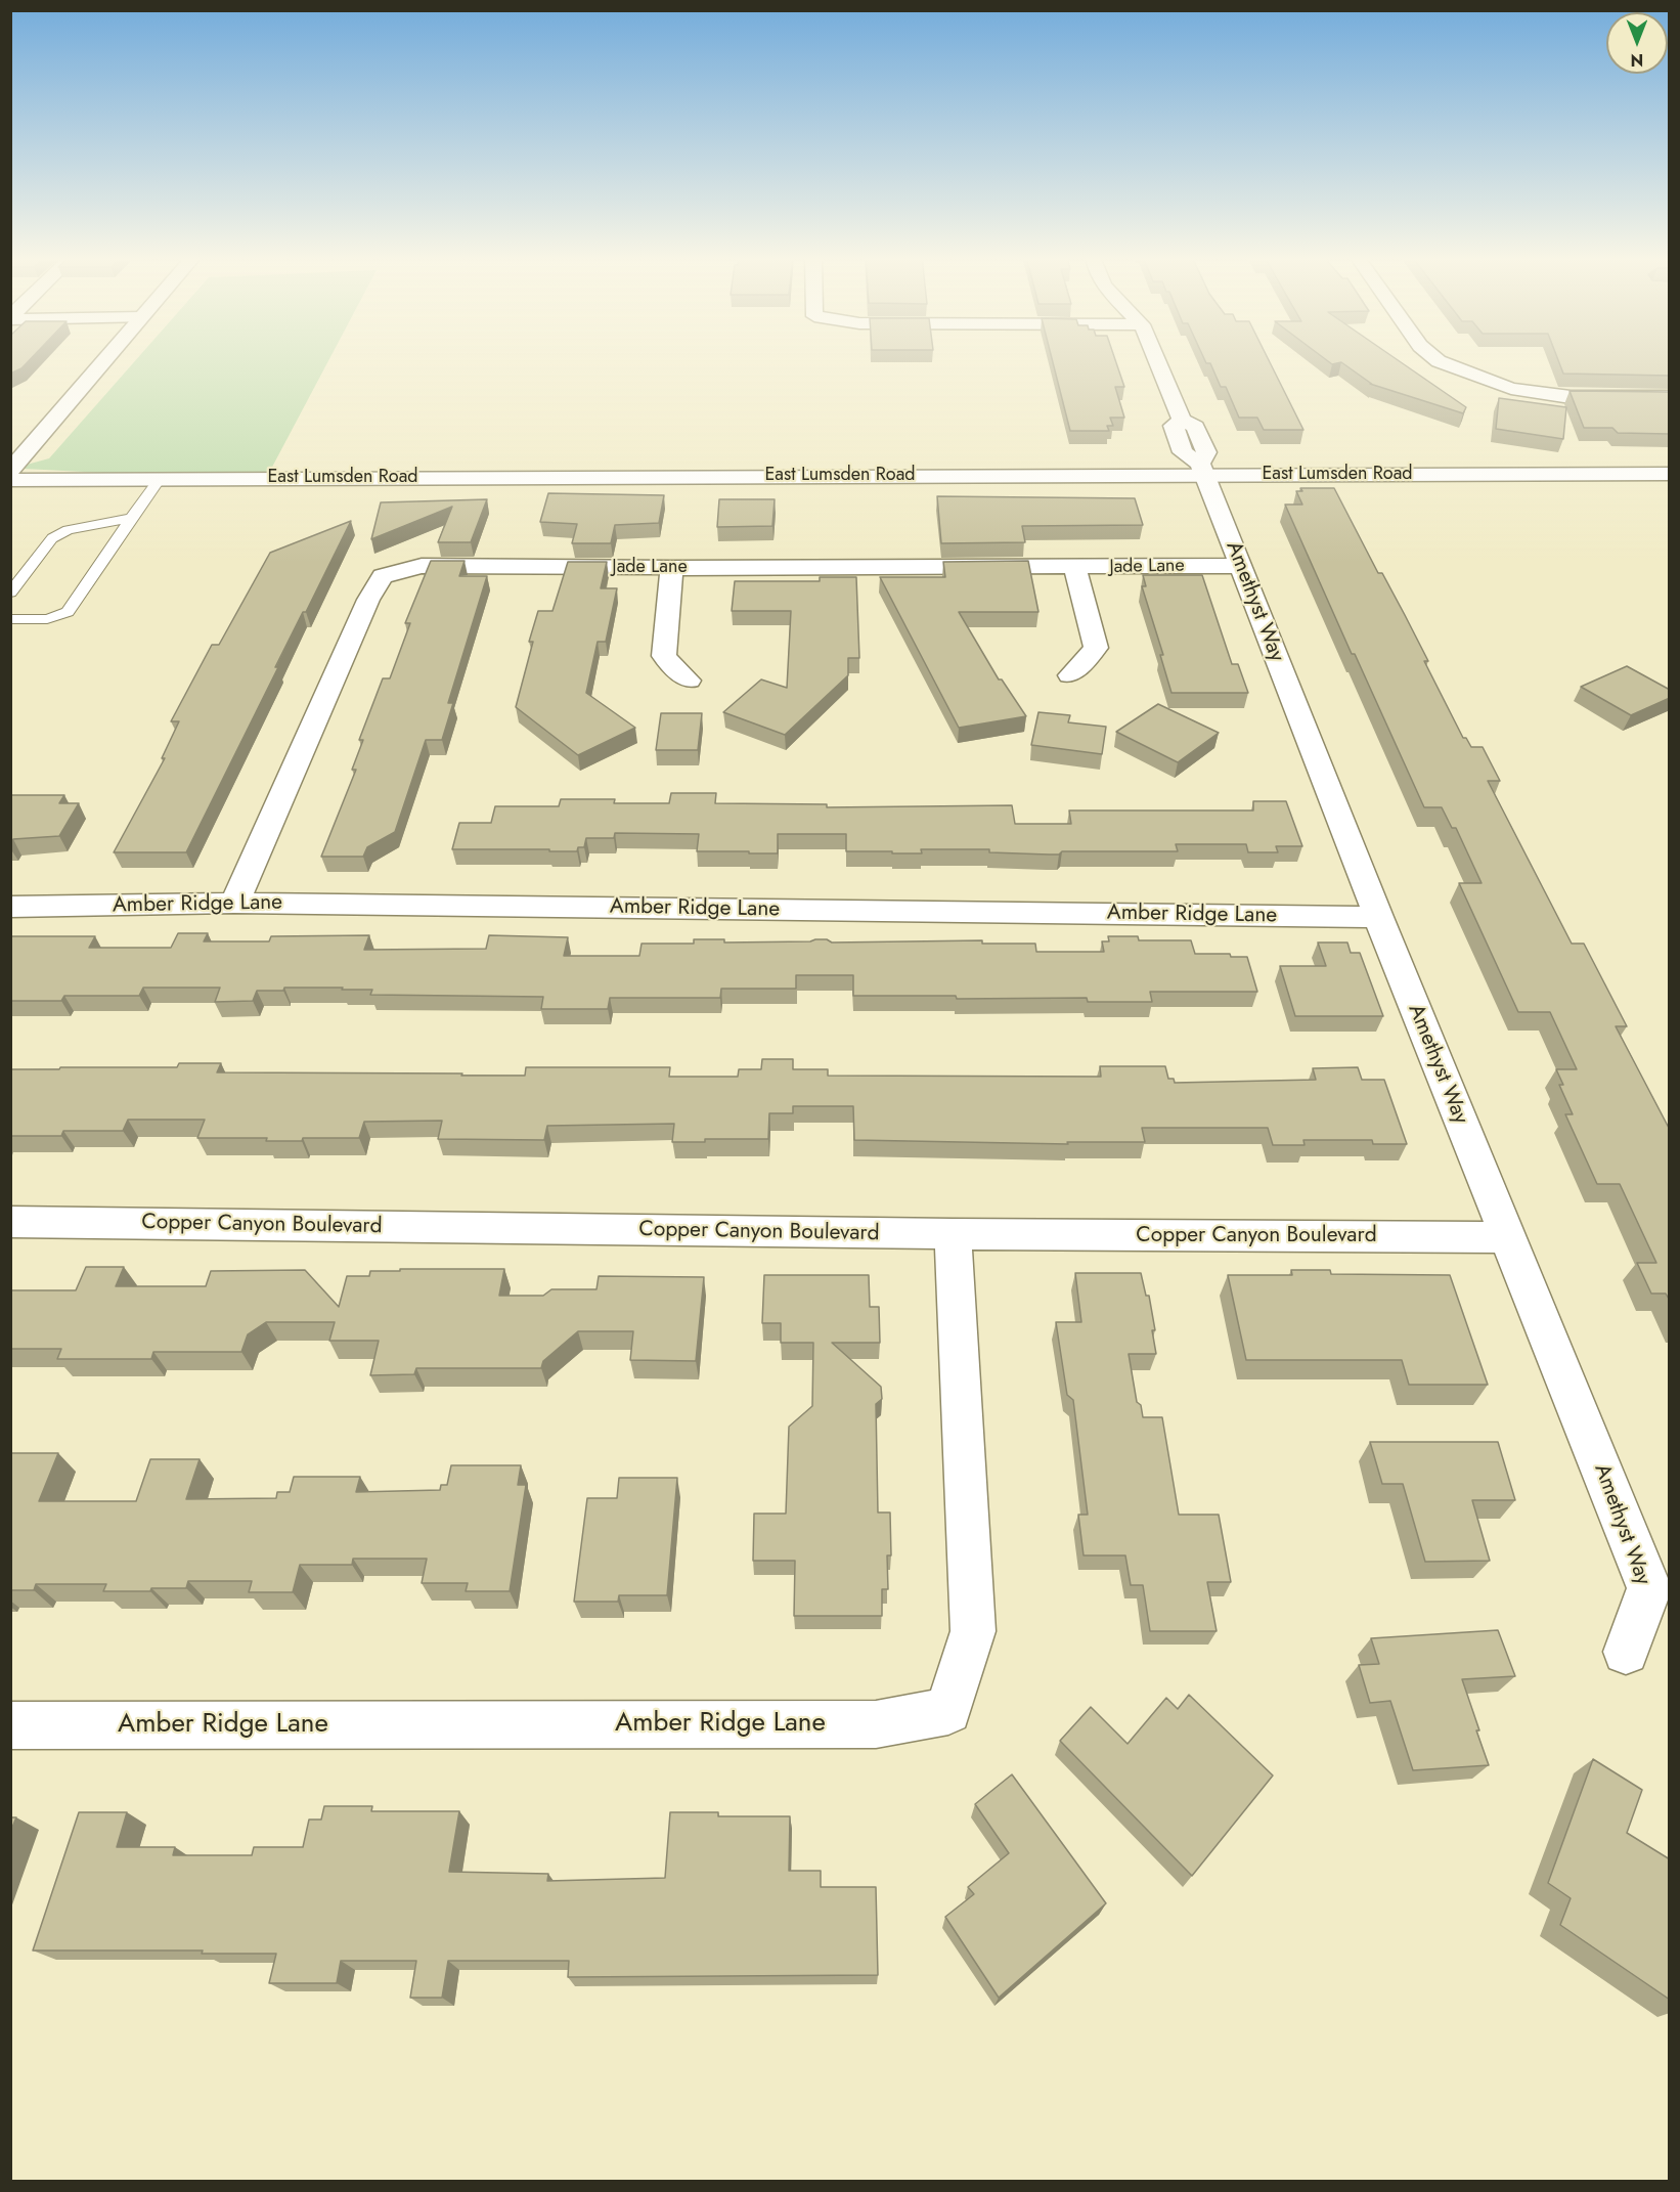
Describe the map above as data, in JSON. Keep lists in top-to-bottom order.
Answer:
{
  "streets": {
    "street": [
      "East Lumsden Road",
      "Jade Lane",
      "Amethyst Way",
      "Amber Ridge Lane",
      "Copper Canyon Boulevard"
    ]
  },
  "crossings": [
    ["East Lumsden Road", "Amethyst Way"],
    ["Jade Lane", "Amethyst Way"],
    ["Jade Lane", "Amber Ridge Lane"],
    ["Amethyst Way", "Amber Ridge Lane"],
    ["Amethyst Way", "Copper Canyon Boulevard"],
    ["Amber Ridge Lane", "Copper Canyon Boulevard"]
  ],
  "north": "bottom"
}
